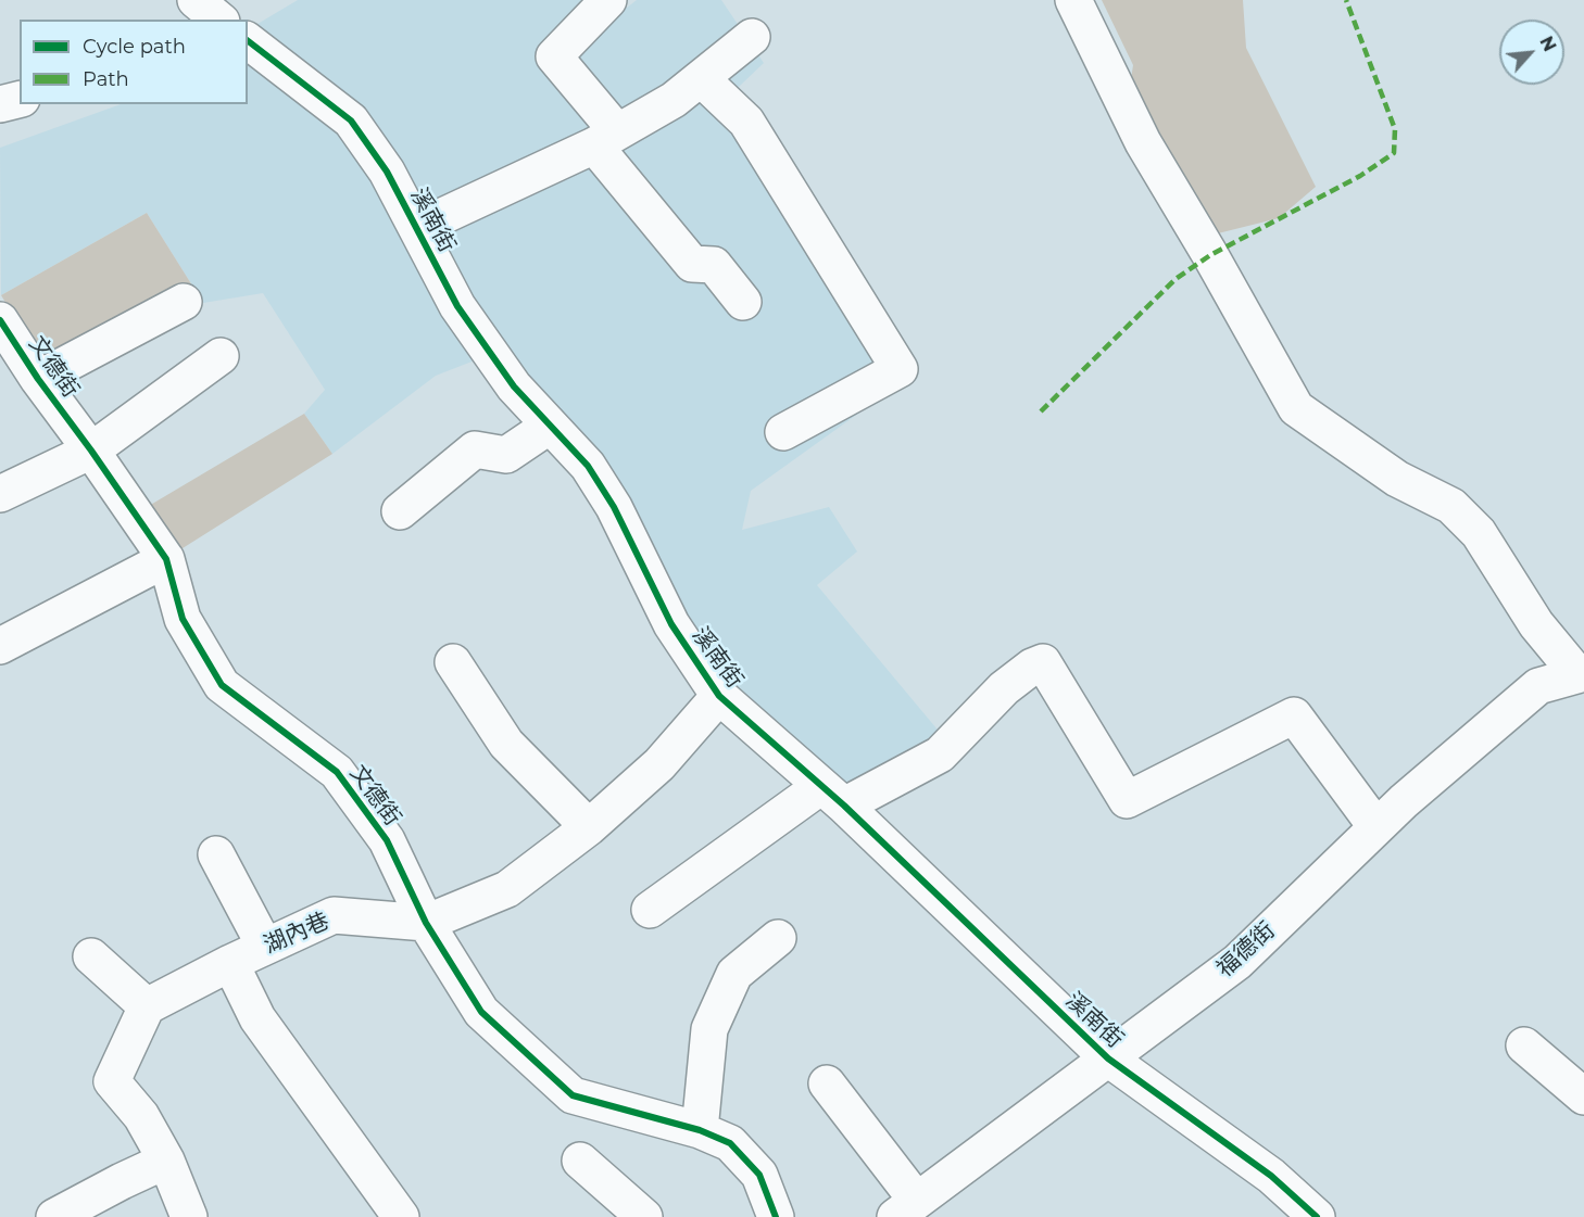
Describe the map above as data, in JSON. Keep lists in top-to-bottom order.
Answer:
{
  "streets": {
    "street": [
      "溪南街",
      "文德街",
      "湖內巷",
      "福德街"
    ]
  },
  "crossings": [
    ["溪南街", "湖內巷"],
    ["溪南街", "福德街"],
    ["文德街", "湖內巷"]
  ],
  "legend": ["Cycle path", "Path"],
  "north": "top right"
}
